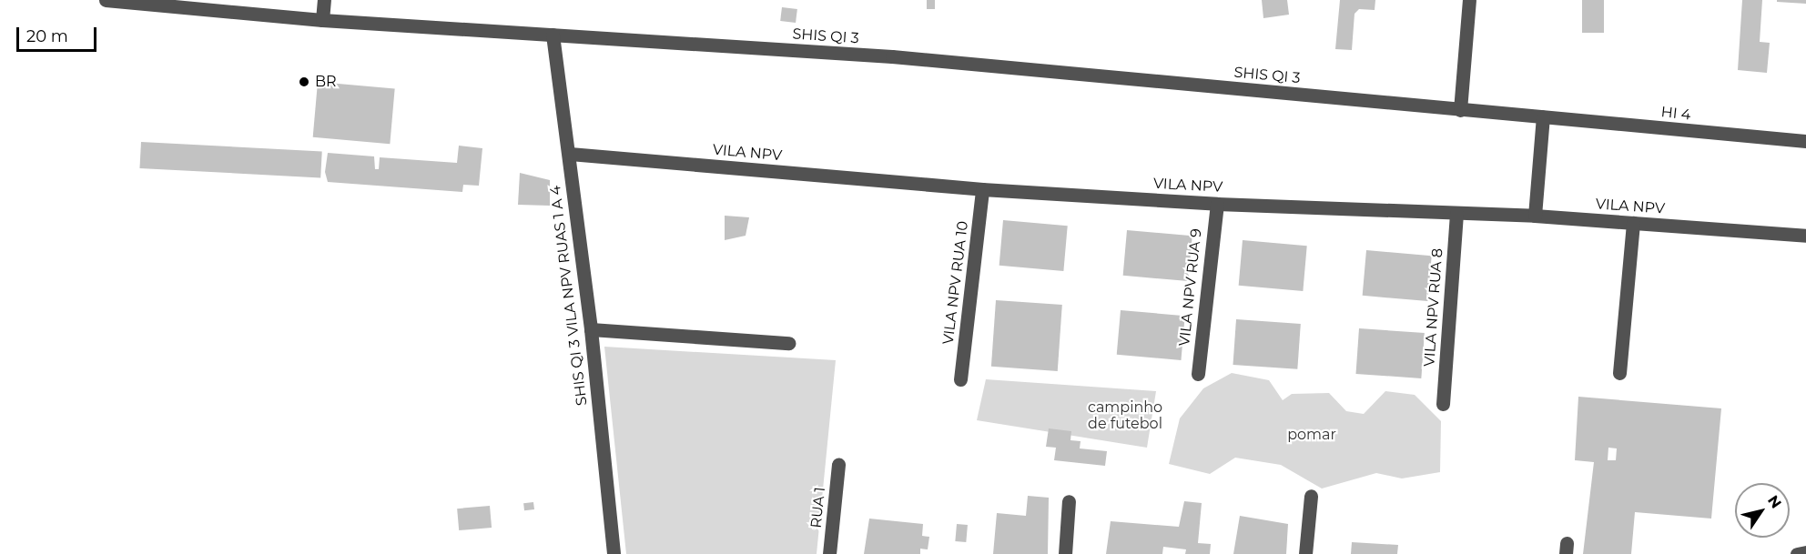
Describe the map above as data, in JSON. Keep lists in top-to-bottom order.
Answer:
{
  "streets": {
    "street": [
      "SHIS QI 3",
      "HI 4",
      "VILA NPV",
      "VILA NPV RUA 10",
      "VILA NPV RUA 9",
      "SHIS QI 3 VILA NPV RUAS 1 A 4",
      "VILA NPV RUA 8",
      "RUA 1"
    ]
  },
  "crossings": [
    ["SHIS QI 3", "HI 4"],
    ["SHIS QI 3", "SHIS QI 3 VILA NPV RUAS 1 A 4"],
    ["VILA NPV", "VILA NPV RUA 10"],
    ["VILA NPV", "VILA NPV RUA 9"],
    ["VILA NPV", "SHIS QI 3 VILA NPV RUAS 1 A 4"],
    ["VILA NPV", "VILA NPV RUA 8"]
  ],
  "parks": ["campinho de futebol", "pomar"],
  "places": ["BR"],
  "scale_bar": "20 m",
  "north": "top right"
}
